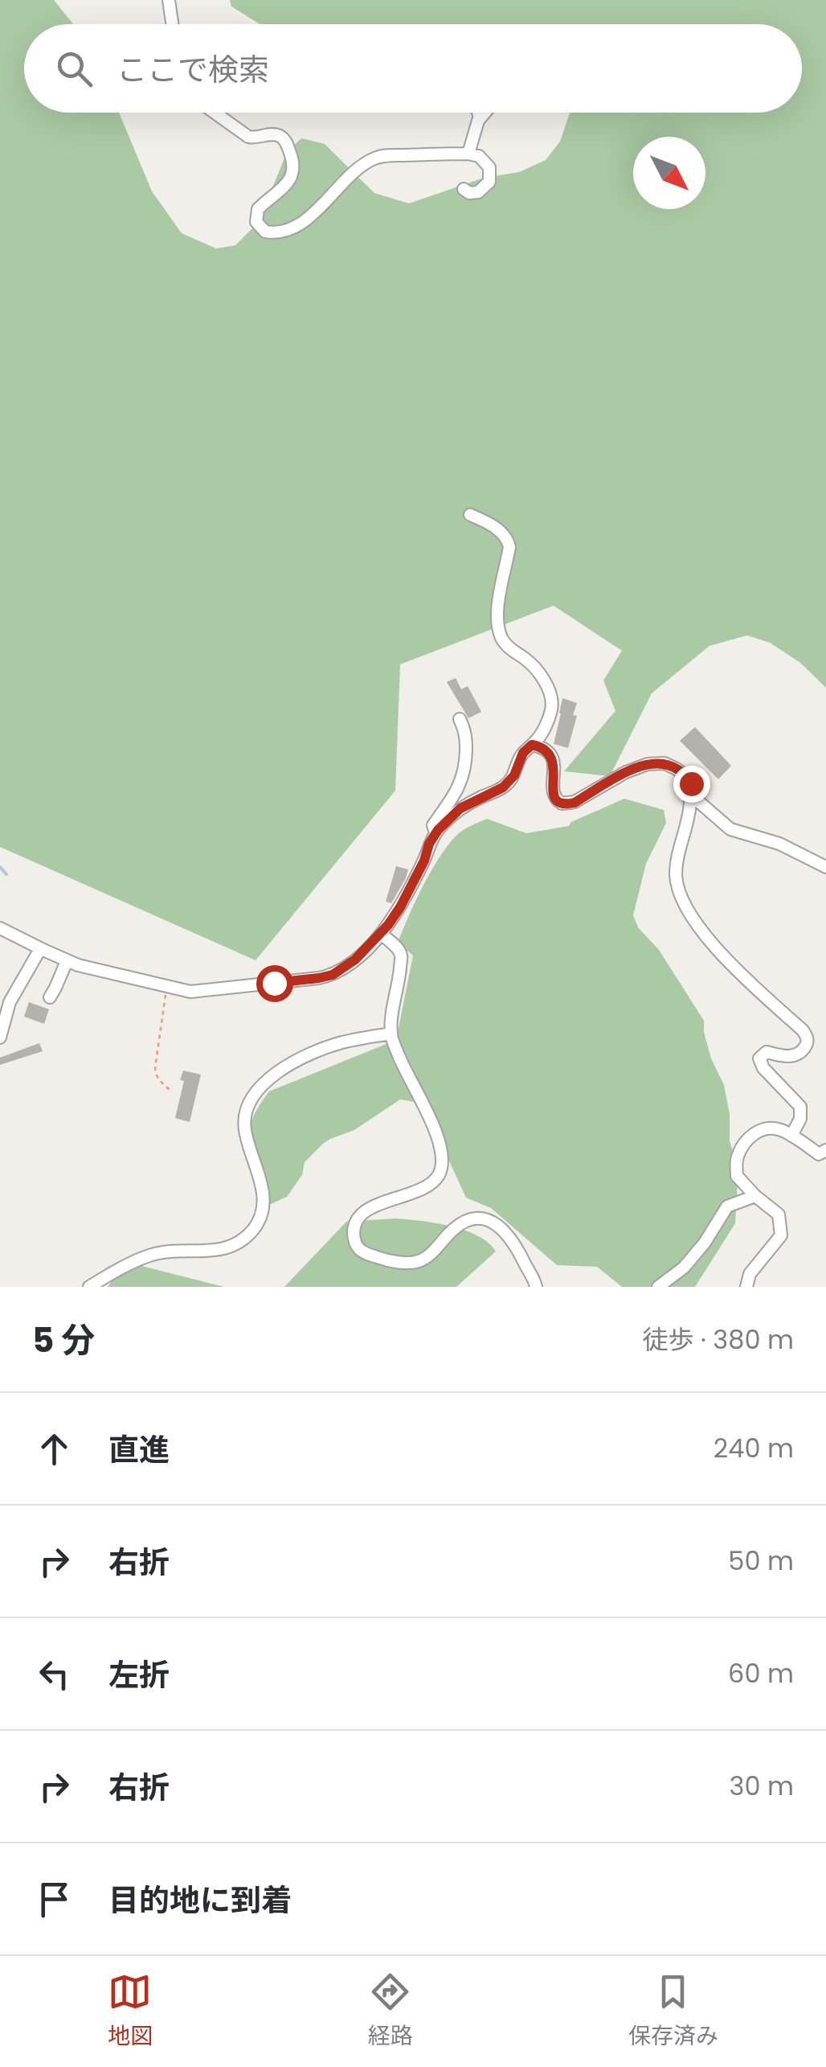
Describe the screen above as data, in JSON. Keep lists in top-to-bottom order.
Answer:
{
  "north": "bottom right",
  "page": {
    "search": "ここで検索",
    "heading": ["5 分", "徒歩 · 380 m"],
    "list": [
      ["直進", "240 m"],
      ["右折", "50 m"],
      ["左折", "60 m"],
      ["右折", "30 m"],
      "目的地に到着"
    ],
    "nav": ["地図", "経路", "保存済み"]
  }
}
